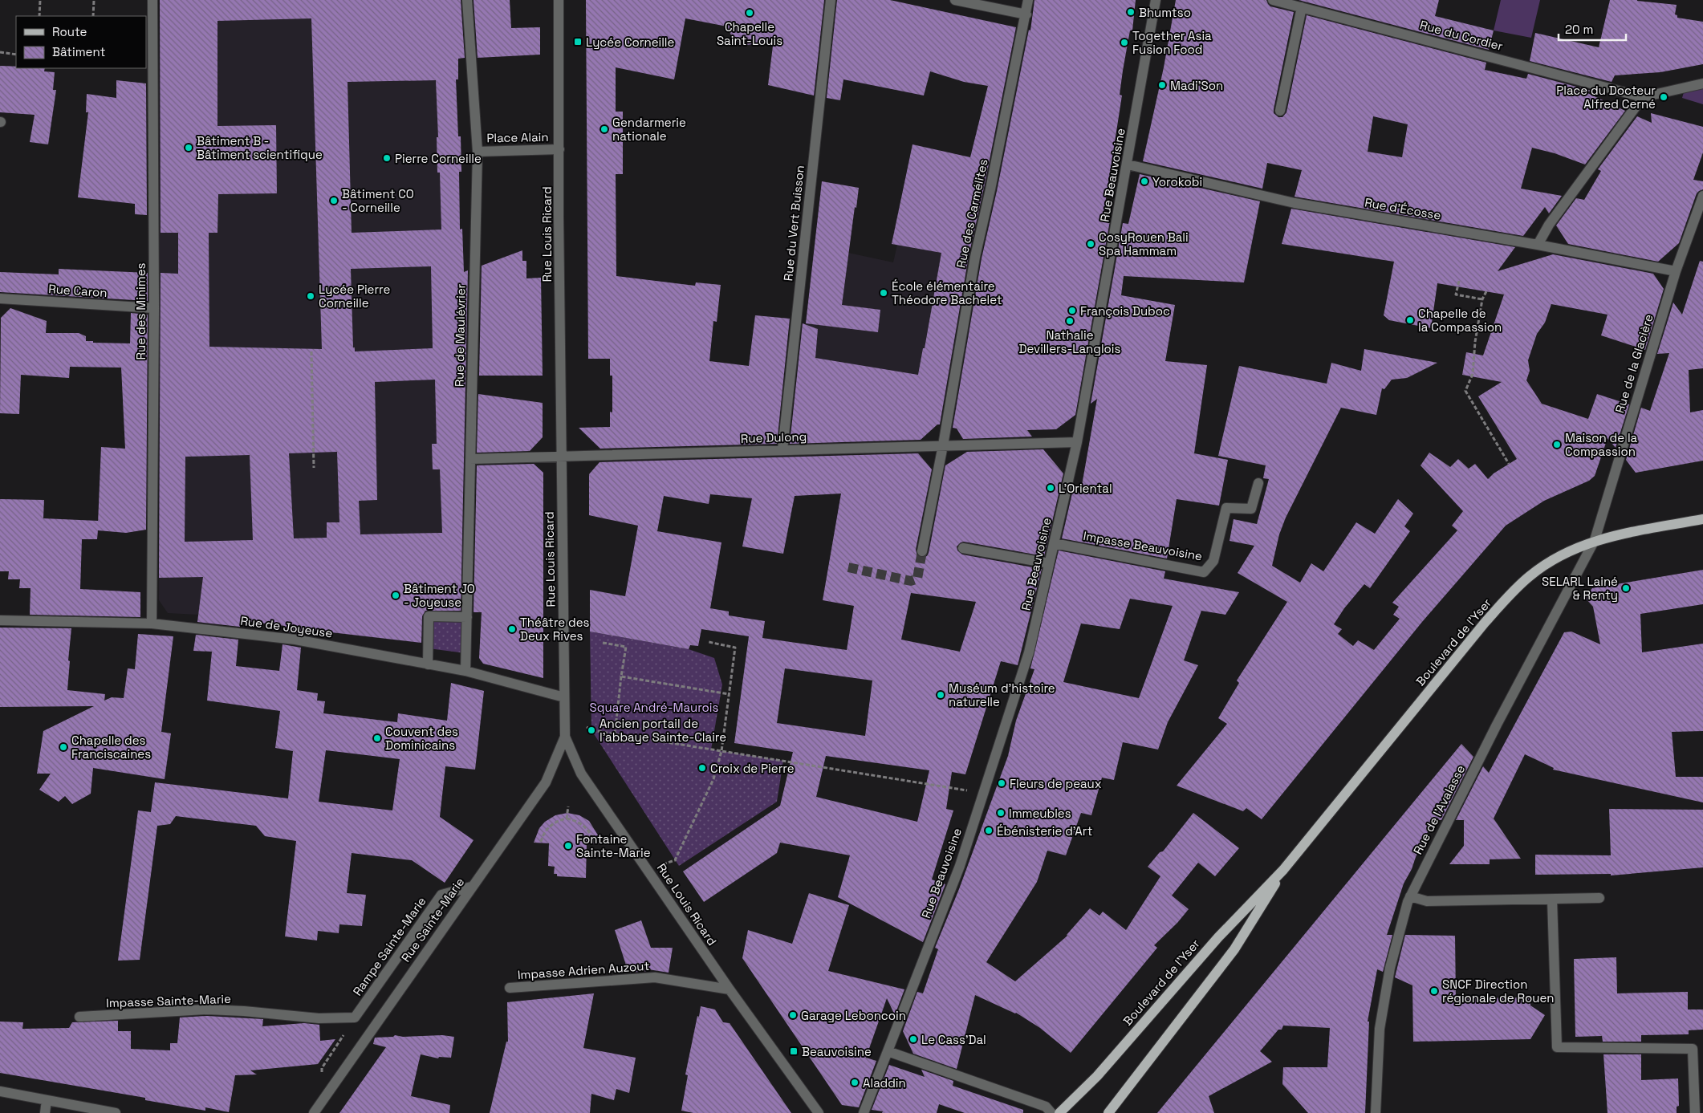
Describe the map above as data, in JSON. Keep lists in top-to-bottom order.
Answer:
{
  "streets": {
    "main road": ["Boulevard de l'Yser"],
    "street": [
      "Rue du Cordier",
      "Place Alain",
      "Rue Beauvoisine",
      "Rue d'Écosse",
      "Rue des Carmélites",
      "Rue du Vert Buisson",
      "Rue Louis Ricard",
      "Rue Caron",
      "Rue des Minimes",
      "Rue de Maulévrier",
      "Rue de la Glacière",
      "Rue Dulong",
      "Impasse Beauvoisine",
      "Rue de Joyeuse",
      "Rue de l'Avalasse",
      "Rue Sainte-Marie",
      "Rampe Sainte-Marie",
      "Impasse Adrien Auzout",
      "Impasse Sainte-Marie"
    ]
  },
  "crossings": [
    ["Place Alain", "Rue Louis Ricard"],
    ["Place Alain", "Rue de Maulévrier"],
    ["Rue Beauvoisine", "Rue d'Écosse"],
    ["Rue Beauvoisine", "Rue Dulong"],
    ["Rue Beauvoisine", "Impasse Beauvoisine"],
    ["Rue d'Écosse", "Rue de la Glacière"],
    ["Rue des Carmélites", "Rue Dulong"],
    ["Rue du Vert Buisson", "Rue Dulong"],
    ["Rue Louis Ricard", "Rue Dulong"],
    ["Rue Louis Ricard", "Rue de Joyeuse"],
    ["Rue Louis Ricard", "Rue Sainte-Marie"],
    ["Rue Louis Ricard", "Impasse Adrien Auzout"],
    ["Rue Caron", "Rue des Minimes"],
    ["Rue des Minimes", "Rue de Joyeuse"],
    ["Rue de Maulévrier", "Rue Dulong"],
    ["Rue de Maulévrier", "Rue de Joyeuse"],
    ["Rue de la Glacière", "Boulevard de l'Yser"],
    ["Rue de la Glacière", "Rue de l'Avalasse"],
    ["Boulevard de l'Yser", "Rue de l'Avalasse"],
    ["Rue Sainte-Marie", "Rampe Sainte-Marie"],
    ["Rampe Sainte-Marie", "Impasse Sainte-Marie"]
  ],
  "parks": ["Square André-Maurois"],
  "places": {
    "other": [
      "Bhumtso",
      "Chapelle Saint-Louis",
      "Together Asia Fusion Food",
      "Madi'Son",
      "Place du Docteur Alfred Cerné",
      "Gendarmerie nationale",
      "Bâtiment B - Bâtiment scientifique",
      "Pierre Corneille",
      "Yorokobi",
      "Bâtiment CO - Corneille",
      "CosyRouen Bali Spa Hammam",
      "École élémentaire Théodore Bachelet",
      "Lycée Pierre Corneille",
      "François Duboc",
      "Chapelle de la Compassion",
      "Nathalie Devillers-Langlois",
      "Maison de la Compassion",
      "L'Oriental",
      "SELARL Lainé & Renty",
      "Bâtiment JO - Joyeuse",
      "Théâtre des Deux Rives",
      "Muséum d'histoire naturelle",
      "Ancien portail de l'abbaye Sainte-Claire",
      "Couvent des Dominicains",
      "Chapelle des Franciscaines",
      "Croix de Pierre",
      "Fleurs de peaux",
      "Immeubles",
      "Ébénisterie d'Art",
      "Fontaine Sainte-Marie",
      "SNCF Direction régionale de Rouen",
      "Garage Leboncoin",
      "Le Cass'Dal",
      "Aladdin"
    ],
    "transit": ["Lycée Corneille", "Beauvoisine"]
  },
  "legend": ["Route", "Bâtiment"],
  "scale_bar": "20 m"
}
